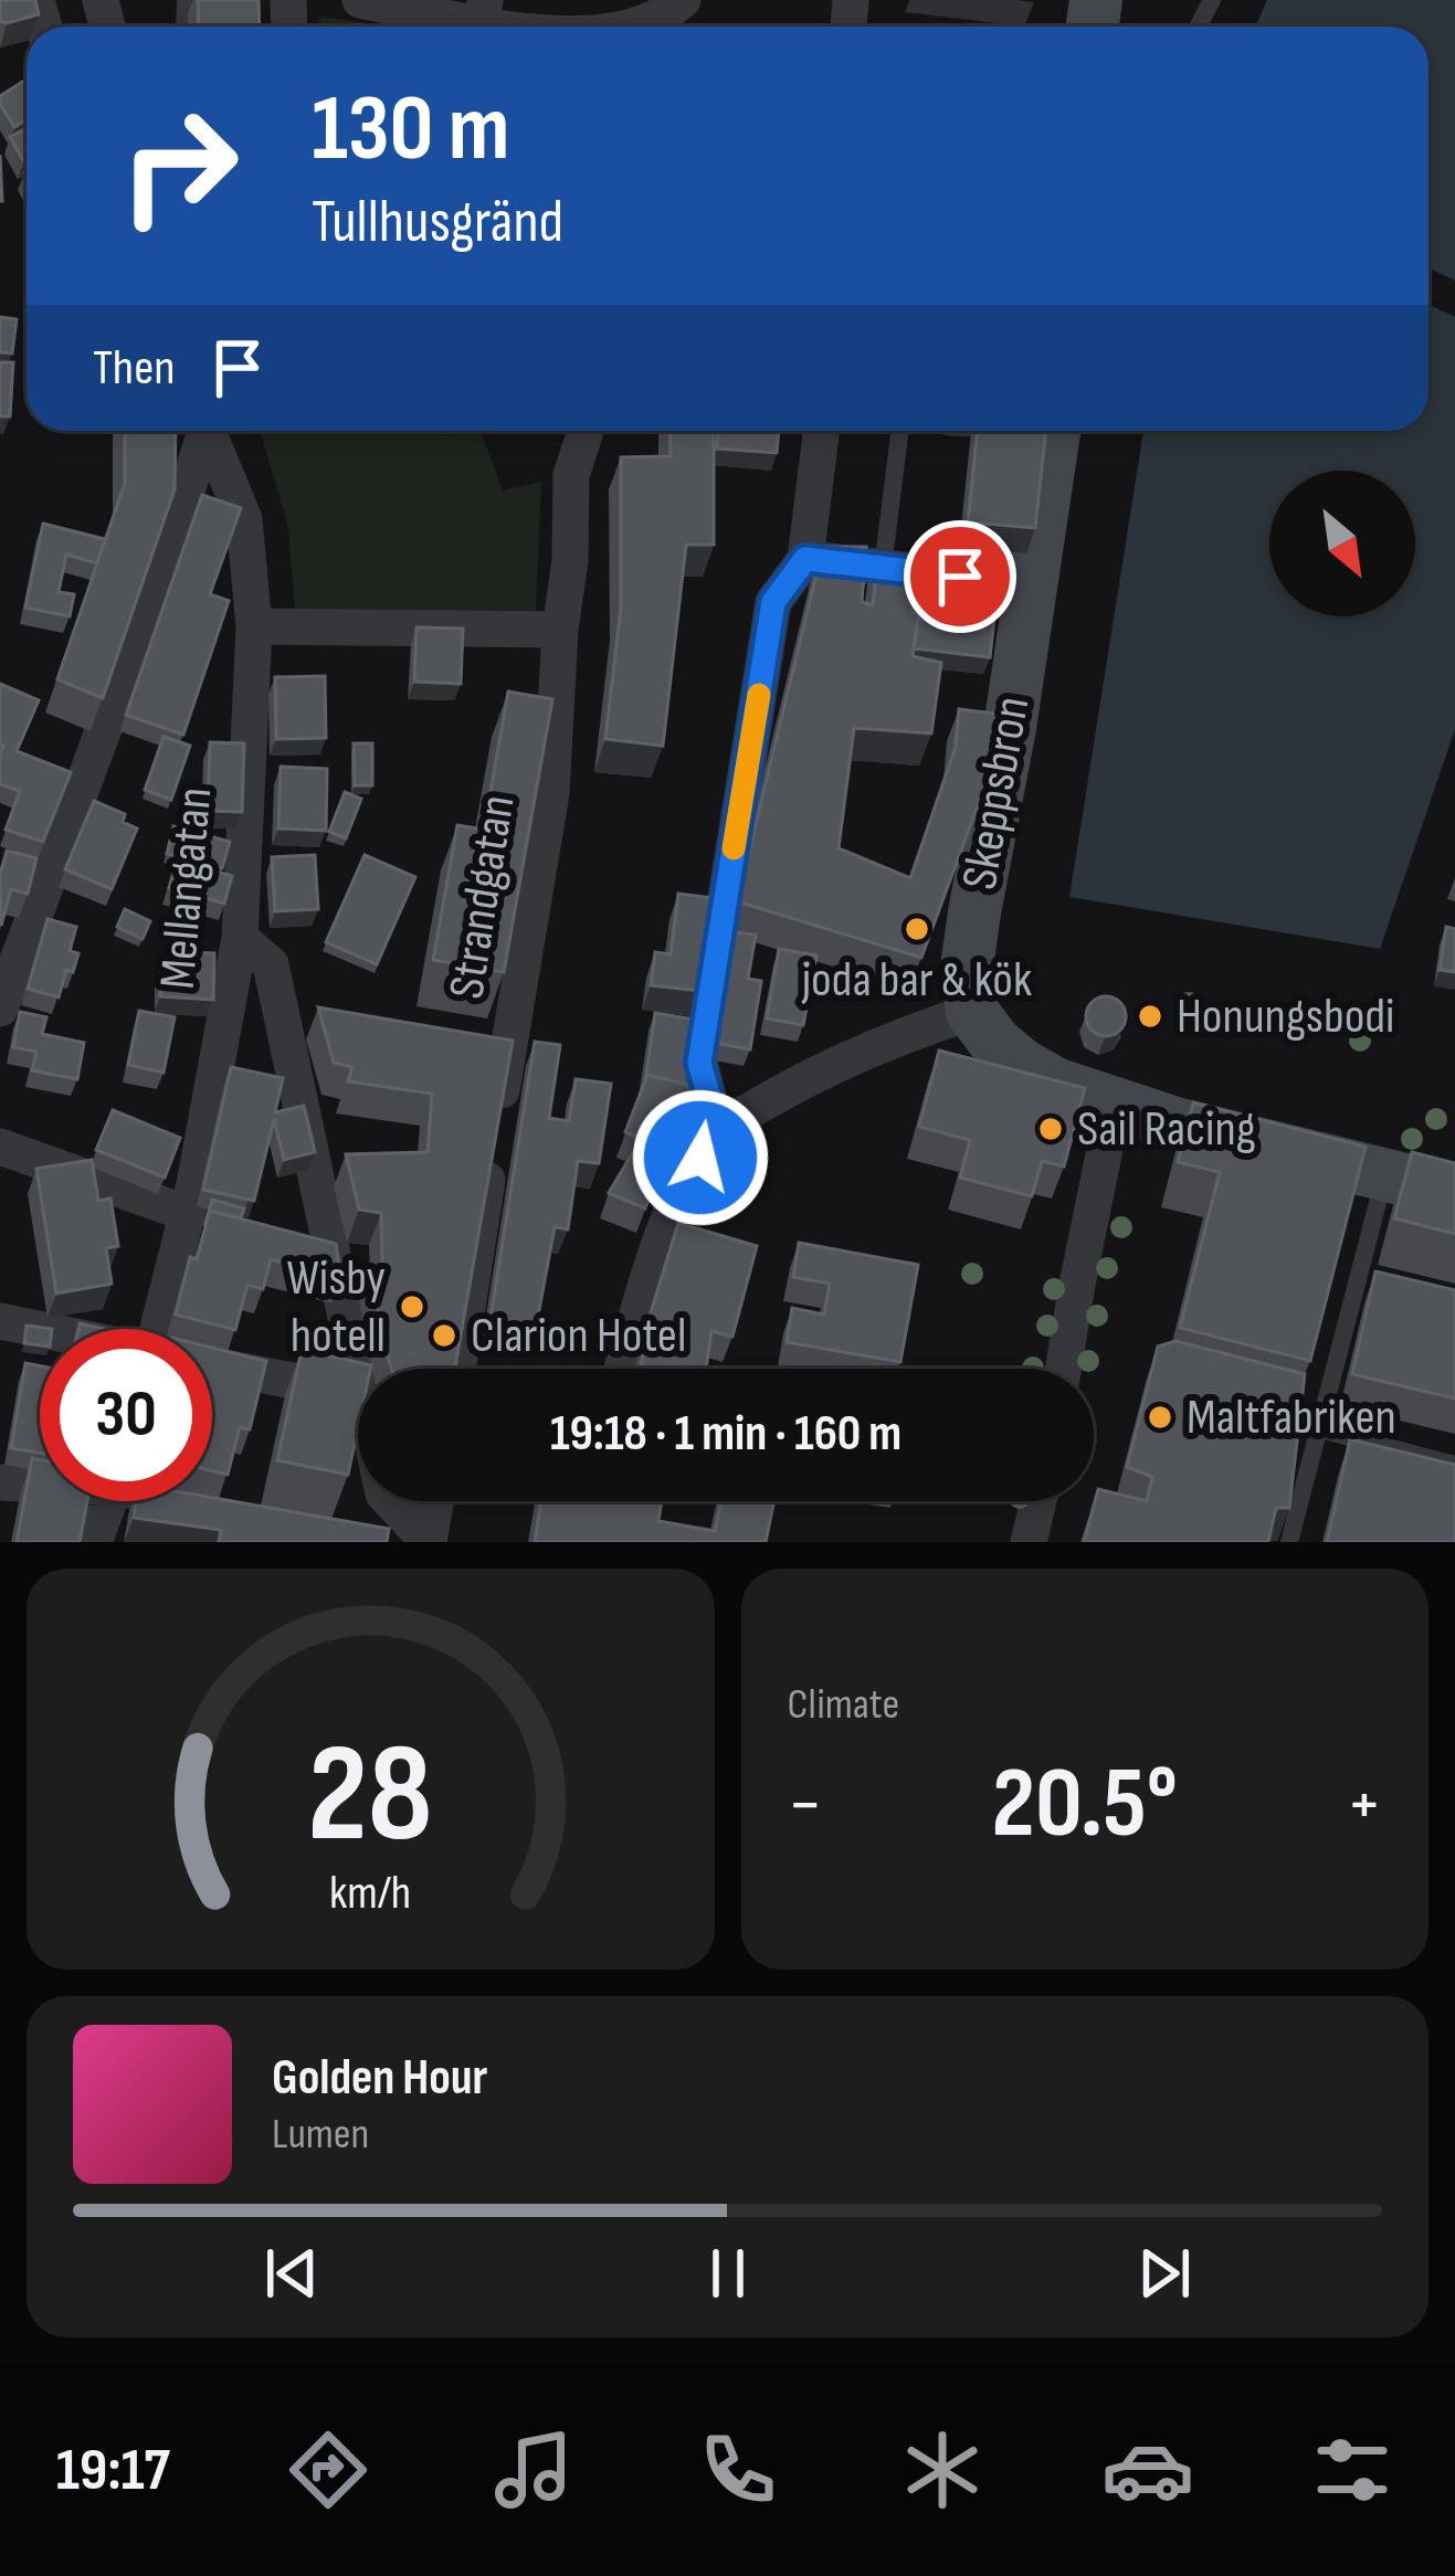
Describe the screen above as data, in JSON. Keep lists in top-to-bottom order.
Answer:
{
  "streets": {
    "street": ["Skeppsbron", "Mellangatan", "Strandgatan"]
  },
  "places": [
    "joda bar & kök",
    "Honungsbodi",
    "Sail Racing",
    "Wisby hotell",
    "Clarion Hotel",
    "Maltfabriken"
  ],
  "north": "bottom right",
  "page": {
    "turn": ["130 m", "Tullhusgränd"],
    "then": "Then",
    "limit": "30",
    "trip": "19:18 · 1 min · 160 m",
    "tile": "Climate",
    "heat": ["−", "20.5°", "+"],
    "song": ["Golden Hour", "Lumen"],
    "tabs": "19:17",
    "gauge": ["28", "km/h"]
  }
}
